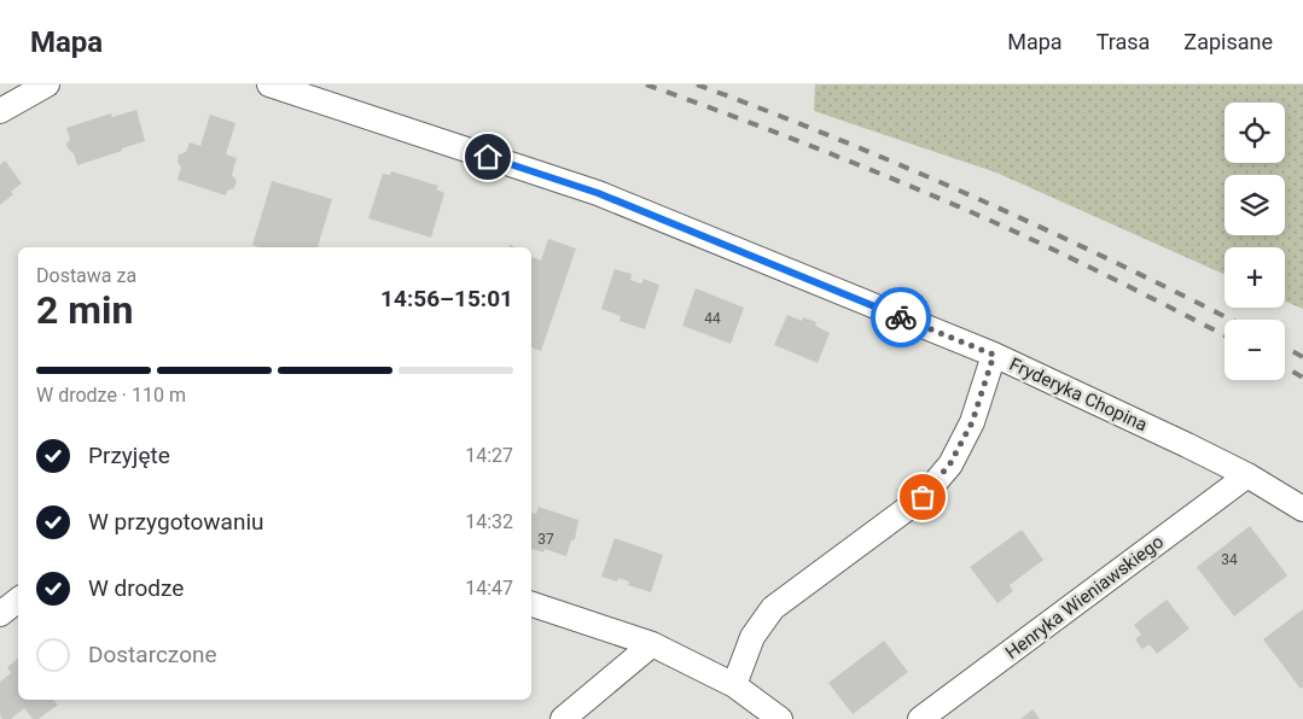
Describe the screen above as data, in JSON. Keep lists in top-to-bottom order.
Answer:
{
  "streets": {
    "street": ["Fryderyka Chopina", "Henryka Wieniawskiego"]
  },
  "crossings": [
    ["Fryderyka Chopina", "Henryka Wieniawskiego"]
  ],
  "house_numbers": ["44", "37", "34"],
  "page": {
    "header": "Mapa",
    "nav": ["Mapa", "Trasa", "Zapisane"],
    "map_buttons": ["+", "−"],
    "heading": ["2 min", "Dostawa za", "14:56–15:01"],
    "bar": "W drodze · 110 m",
    "list": [
      ["Przyjęte", "14:27"],
      ["W przygotowaniu", "14:32"],
      ["W drodze", "14:47"],
      "Dostarczone"
    ]
  }
}
